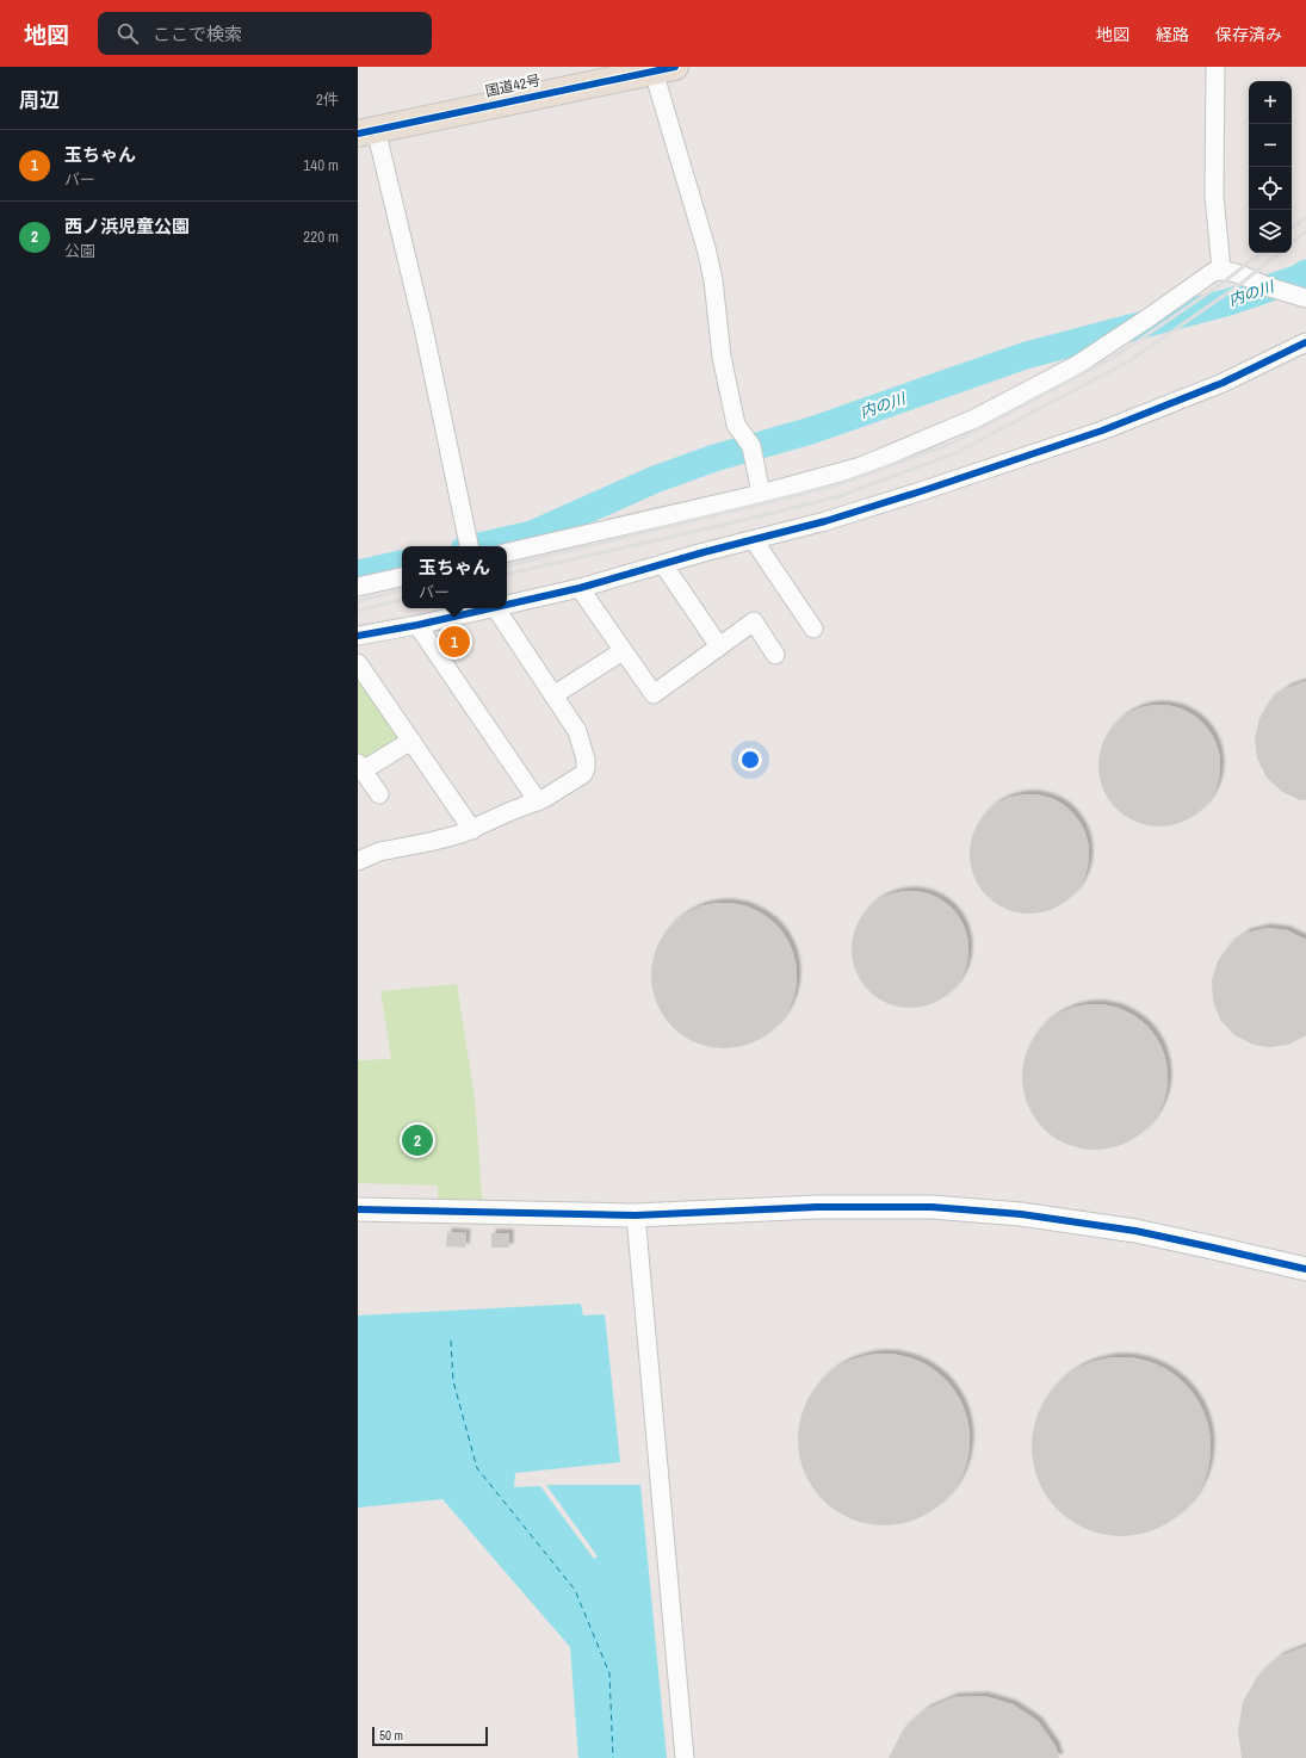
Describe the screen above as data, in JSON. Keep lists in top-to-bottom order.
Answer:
{
  "streets": {
    "highway": ["国道42号"]
  },
  "water": ["内の川"],
  "scale_bar": "50 m",
  "page": {
    "header": "地図",
    "search": "ここで検索",
    "nav": ["地図", "経路", "保存済み"],
    "heading": ["周辺", "2件"],
    "map_buttons": ["+", "−"],
    "list": [
      {
        "mark": "1",
        "name": "玉ちゃん",
        "note": "バー",
        "value": "140 m"
      },
      {
        "mark": "2",
        "name": "西ノ浜児童公園",
        "note": "公園",
        "value": "220 m"
      }
    ],
    "popup": ["玉ちゃん", "バー"],
    "pins": ["1", "2"],
    "scale": "50 m"
  }
}
